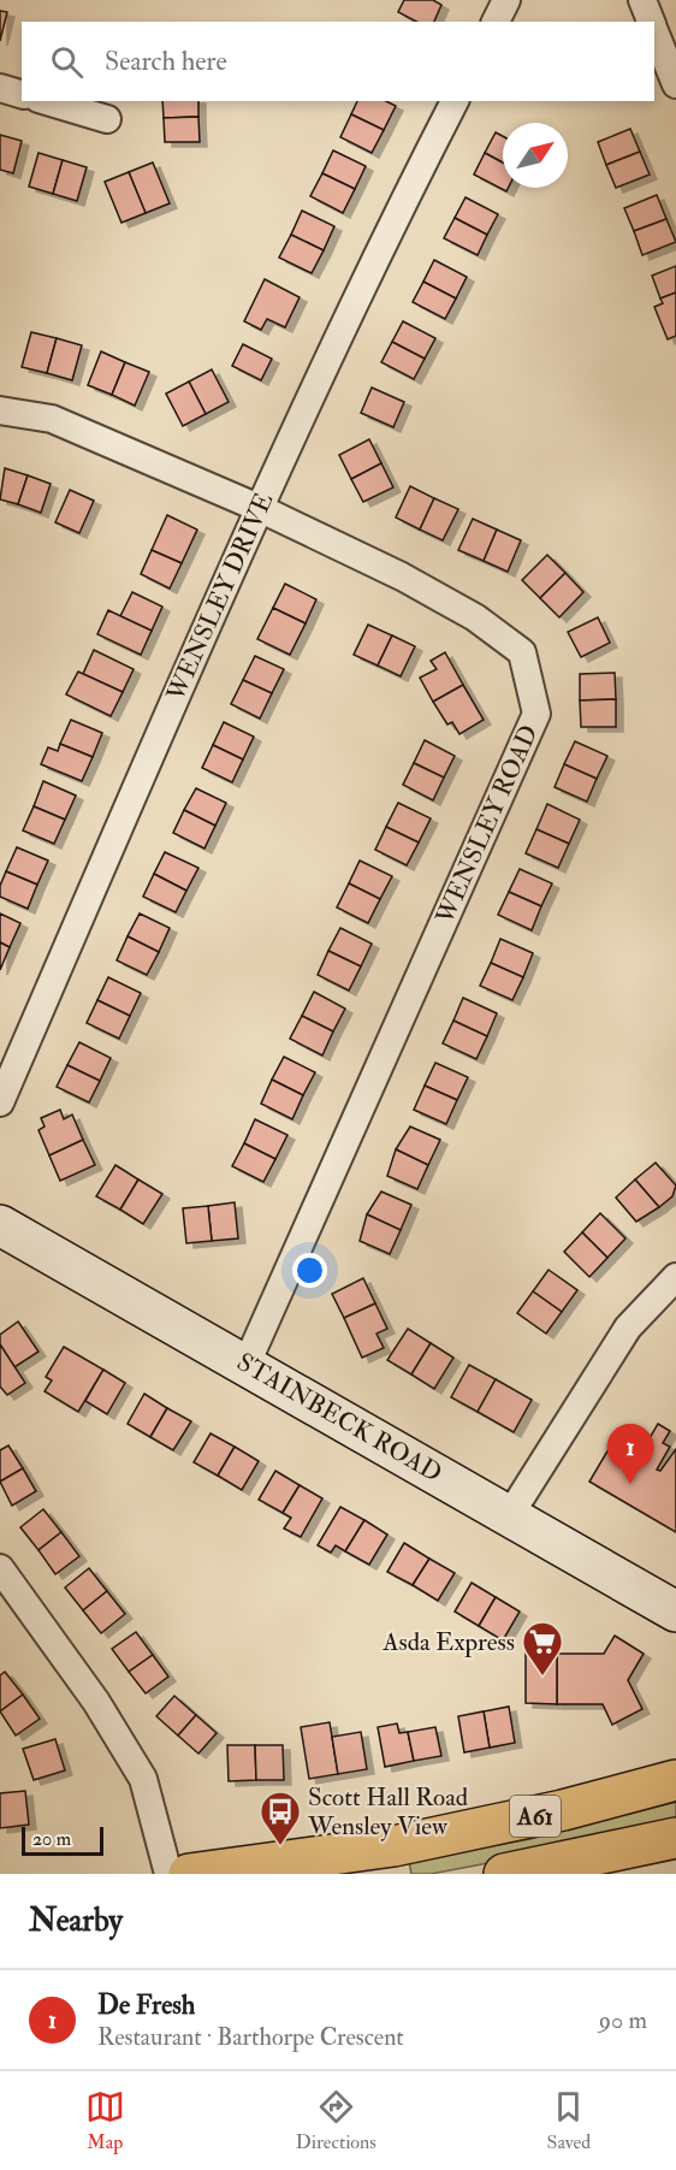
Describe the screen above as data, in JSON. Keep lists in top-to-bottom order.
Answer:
{
  "streets": {
    "highway": ["A61"],
    "street": ["WENSLEY DRIVE", "WENSLEY ROAD", "STAINBECK ROAD"]
  },
  "crossings": [
    ["WENSLEY DRIVE", "WENSLEY ROAD"],
    ["WENSLEY ROAD", "STAINBECK ROAD"]
  ],
  "places": {
    "supermarket": ["Asda Express"],
    "bus stop": ["Scott Hall Road Wensley View"]
  },
  "scale_bar": "20 m",
  "north": "top right",
  "page": {
    "search": "Search here",
    "pins": "1",
    "scale": "20 m",
    "heading": "Nearby",
    "list": [
      {
        "mark": "1",
        "name": "De Fresh",
        "note": "Restaurant · Barthorpe Crescent",
        "value": "90 m"
      }
    ],
    "nav": ["Map", "Directions", "Saved"]
  }
}
